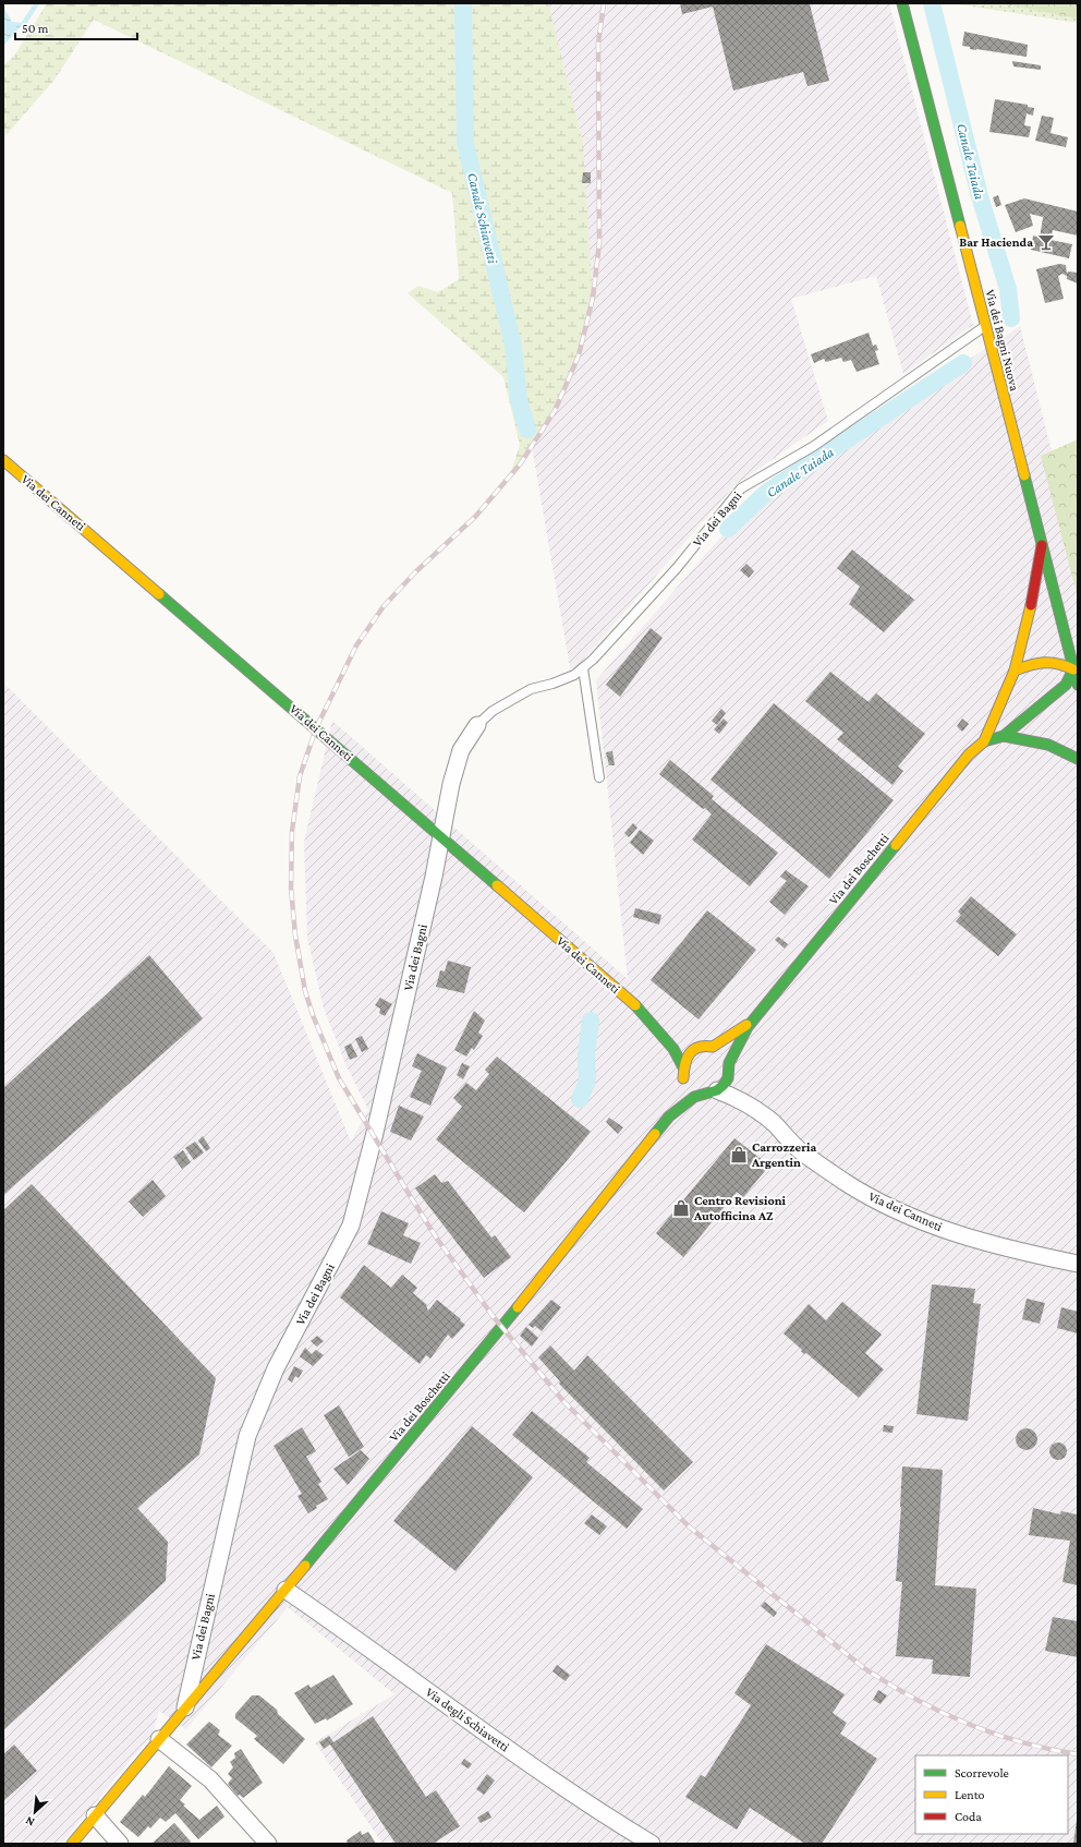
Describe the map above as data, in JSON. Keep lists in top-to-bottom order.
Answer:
{
  "streets": {
    "street": [
      "Via dei Bagni Nuova",
      "Via dei Canneti",
      "Via dei Bagni",
      "Via dei Boschetti",
      "Via degli Schiavetti"
    ]
  },
  "crossings": [
    ["Via dei Bagni Nuova", "Via dei Bagni"],
    ["Via dei Bagni Nuova", "Via dei Boschetti"],
    ["Via dei Canneti", "Via dei Bagni"],
    ["Via dei Canneti", "Via dei Boschetti"],
    ["Via dei Bagni", "Via dei Boschetti"],
    ["Via dei Boschetti", "Via degli Schiavetti"]
  ],
  "water": ["Canale Taiada", "Canale Schiavetti"],
  "places": {
    "bar": ["Bar Hacienda"],
    "shop": ["Carrozzeria Argentin", "Centro Revisioni Autofficina AZ"]
  },
  "legend": ["Scorrevole", "Lento", "Coda"],
  "scale_bar": "50 m",
  "north": "bottom left"
}
